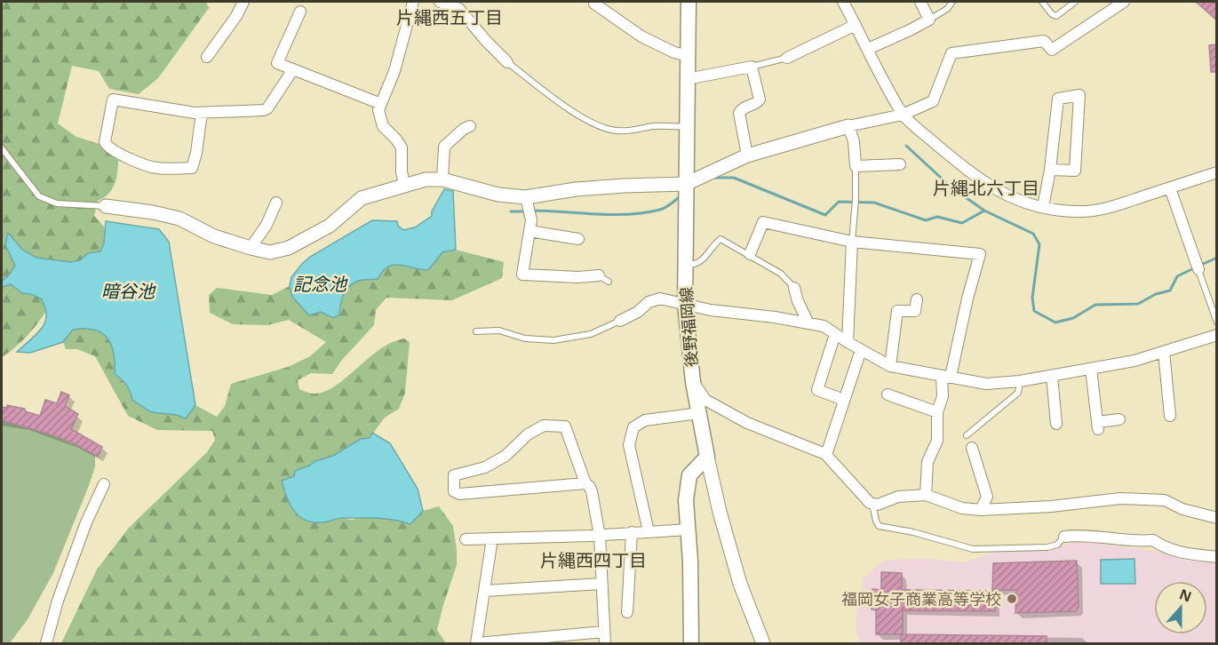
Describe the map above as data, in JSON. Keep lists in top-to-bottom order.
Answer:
{
  "streets": {
    "main road": ["後野福岡線"]
  },
  "districts": ["片縄西五丁目", "片縄北六丁目", "片縄西四丁目"],
  "water": ["記念池", "暗谷池"],
  "places": ["福岡女子商業高等学校"],
  "north": "top"
}
